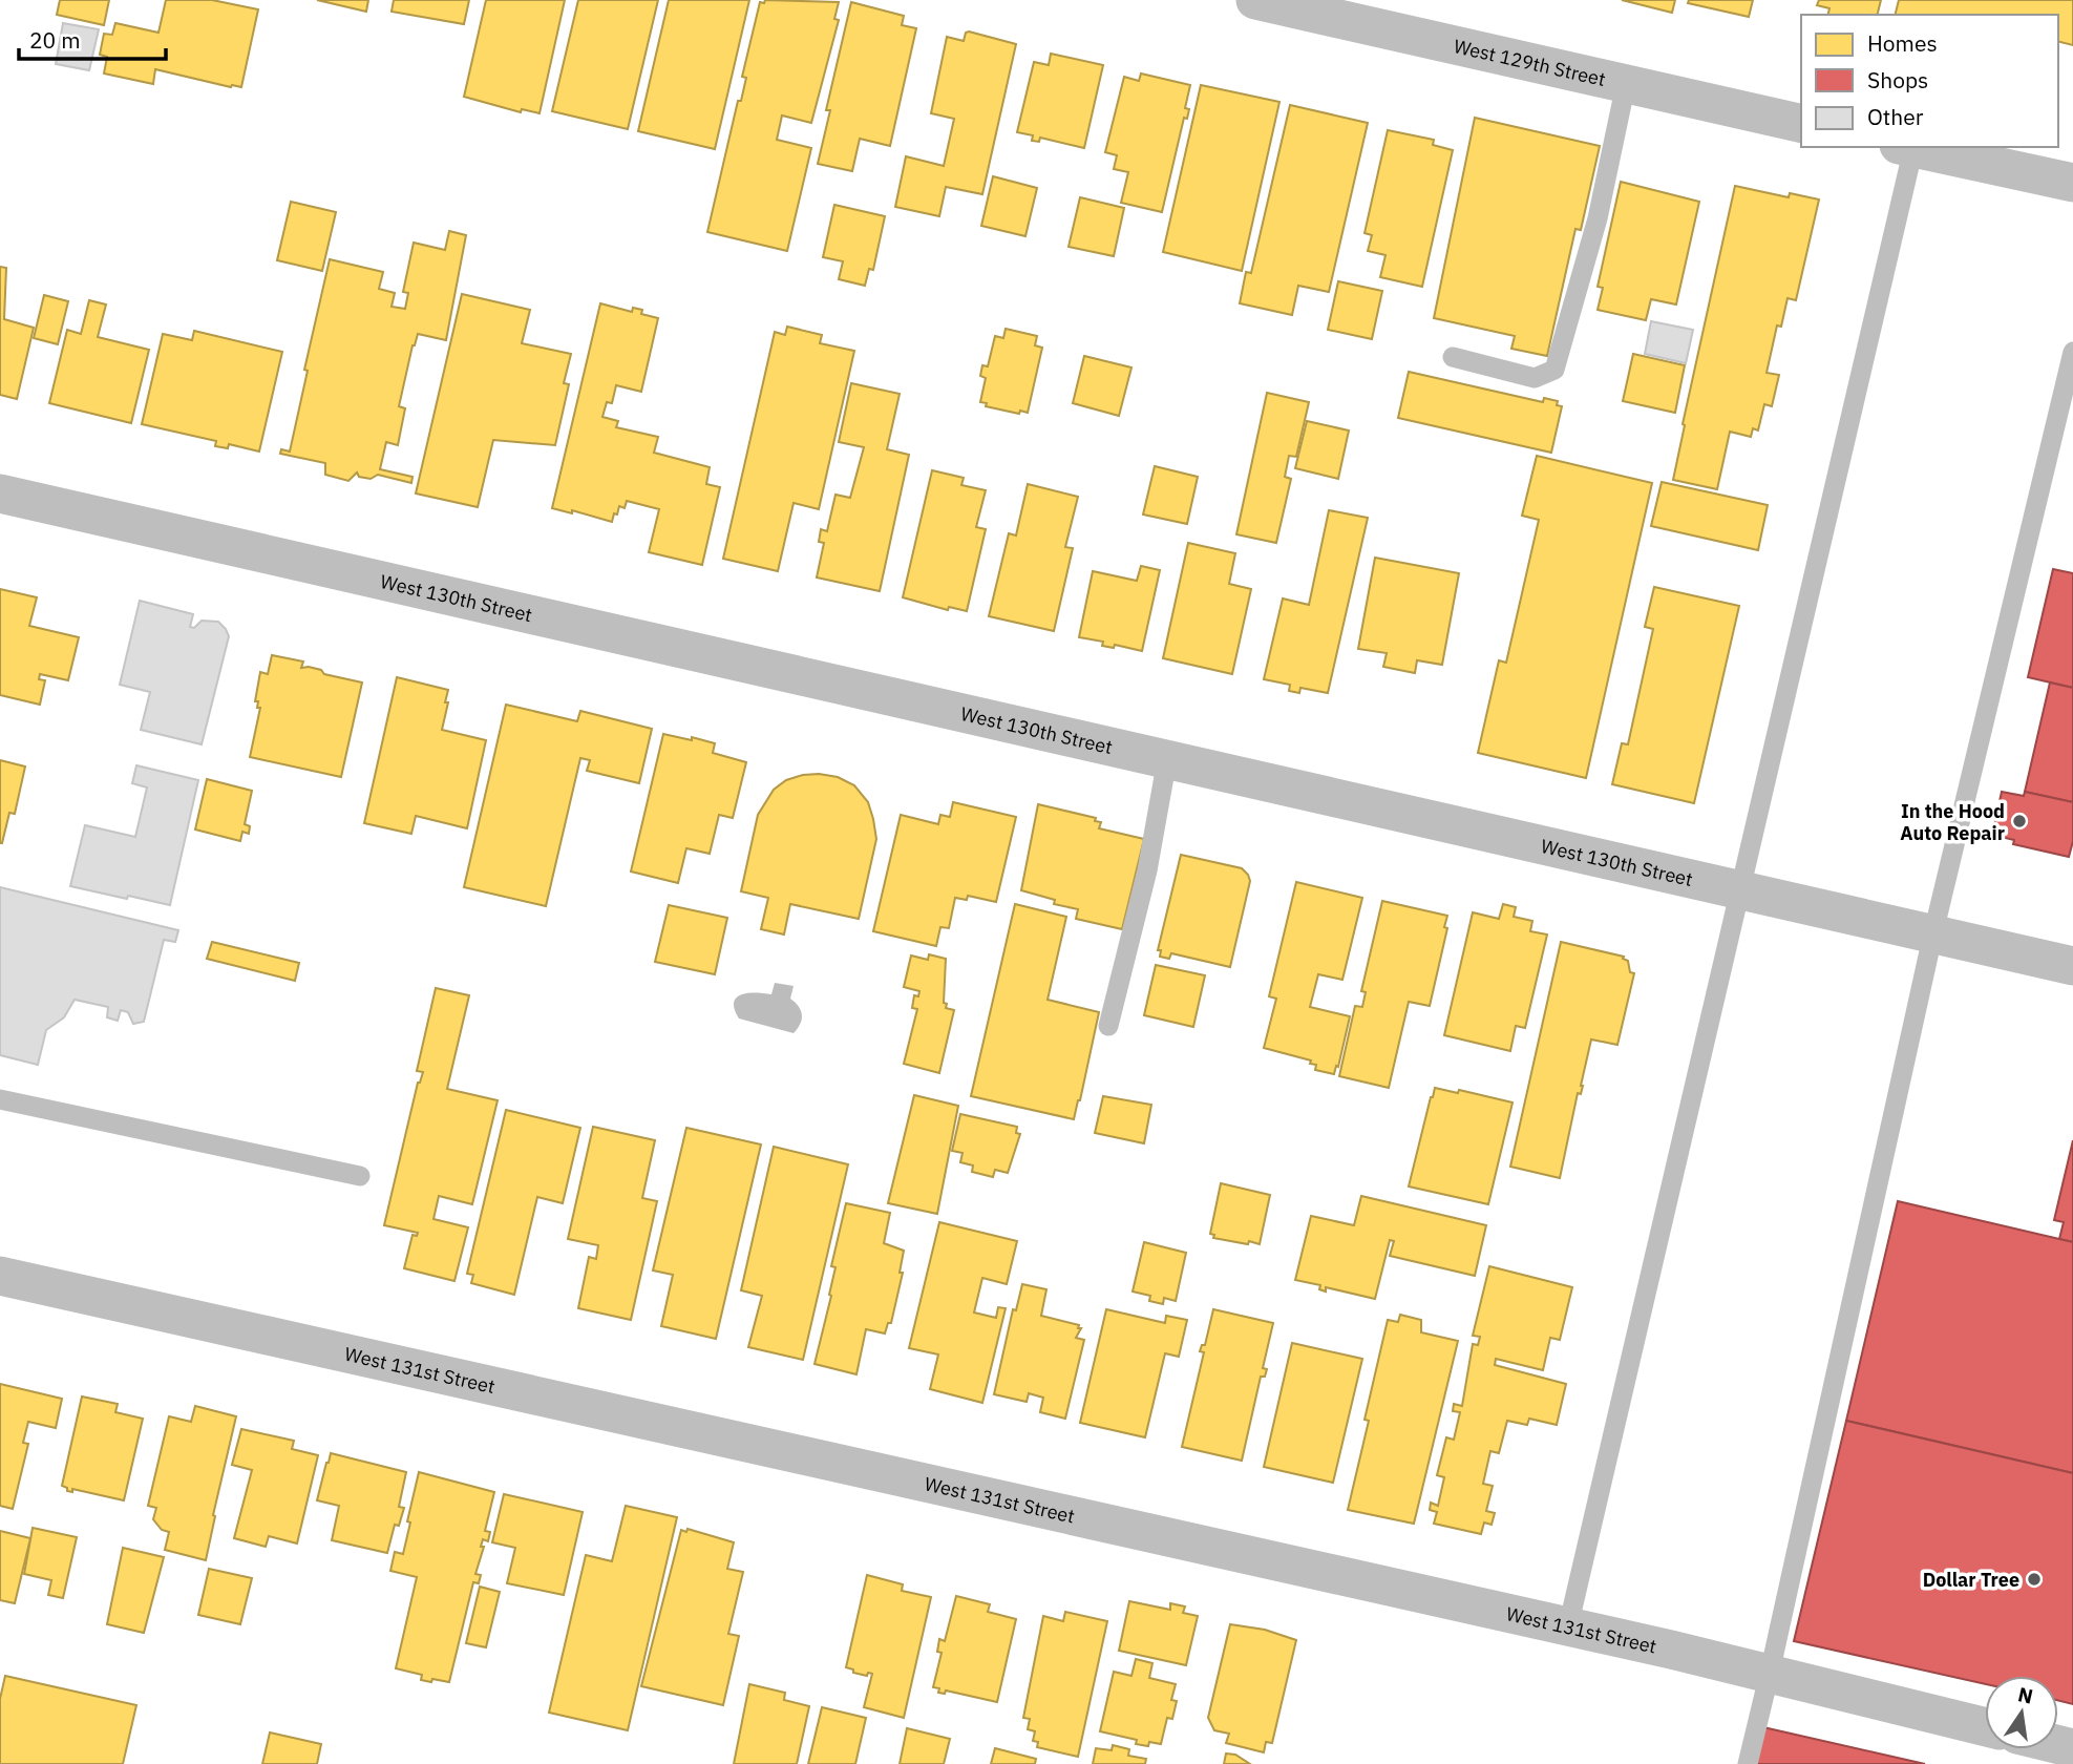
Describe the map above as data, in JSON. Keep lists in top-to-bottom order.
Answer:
{
  "streets": {
    "street": ["West 129th Street", "West 130th Street", "West 131st Street"]
  },
  "places": ["In the Hood Auto Repair", "Dollar Tree"],
  "legend": ["Homes", "Shops", "Other"],
  "scale_bar": "20 m",
  "north": "top"
}
